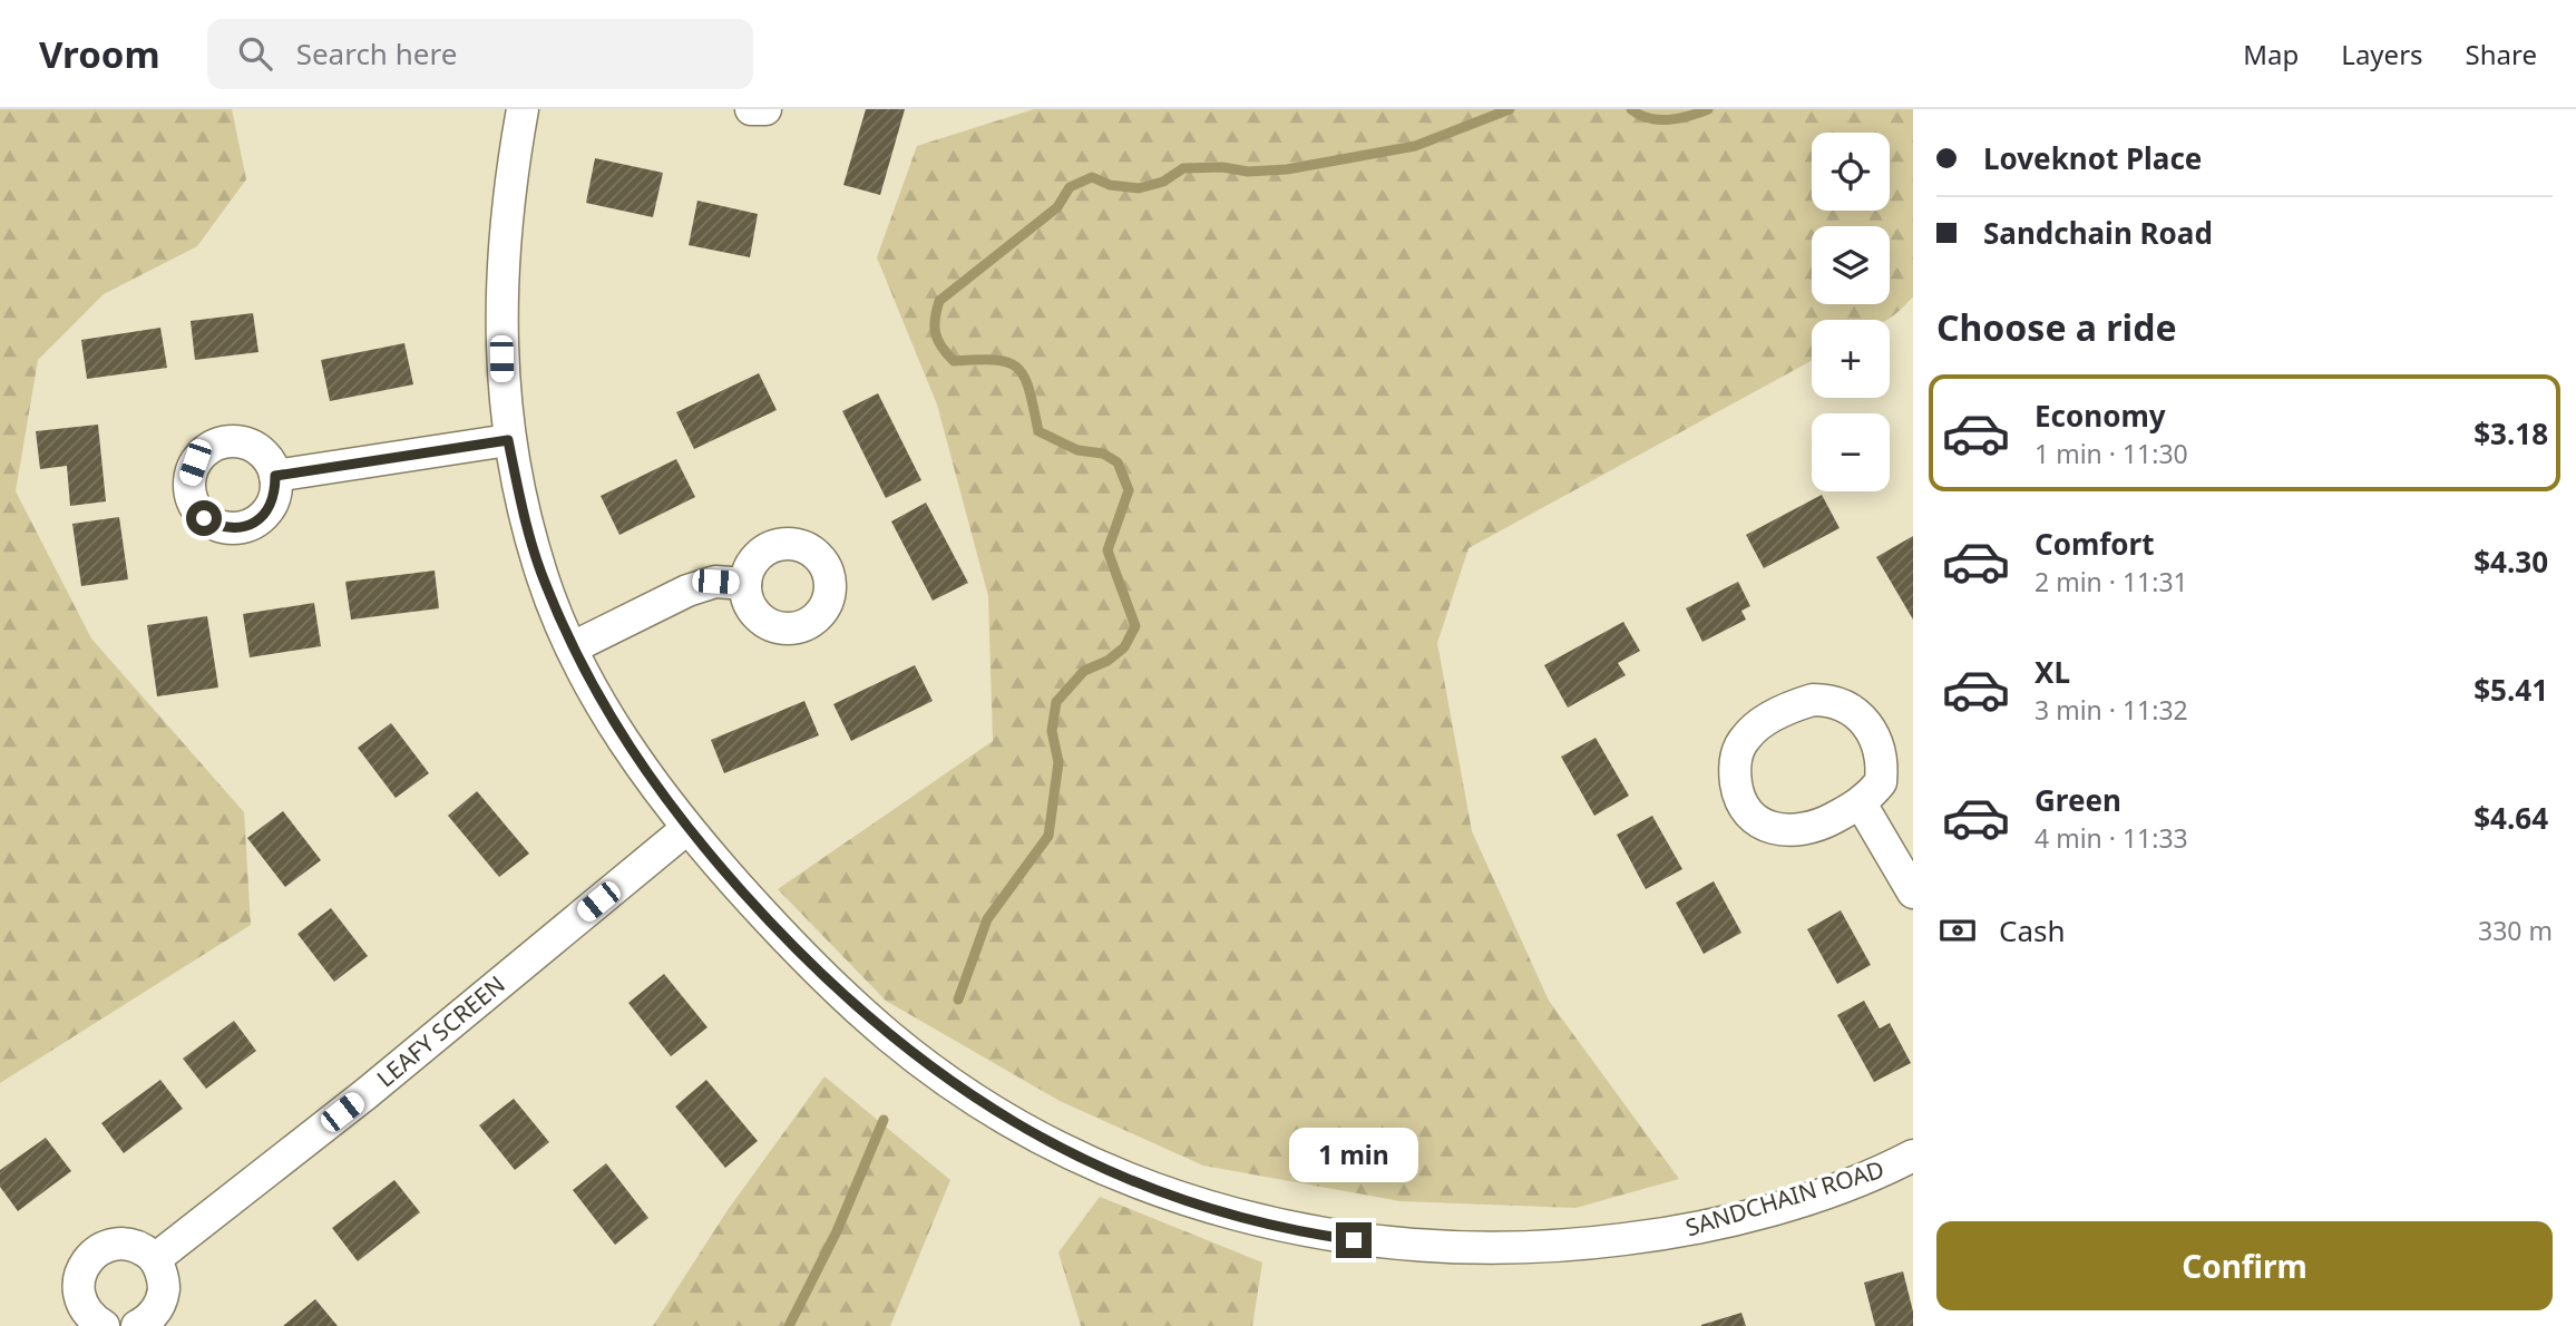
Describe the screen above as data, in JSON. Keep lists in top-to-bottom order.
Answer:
{
  "streets": {
    "street": ["LEAFY SCREEN", "SANDCHAIN ROAD"]
  },
  "crossings": [
    ["LEAFY SCREEN", "SANDCHAIN ROAD"]
  ],
  "page": {
    "header": "Vroom",
    "search": "Search here",
    "nav": ["Map", "Layers", "Share"],
    "banner": ["Loveknot Place", "Sandchain Road"],
    "map_buttons": ["+", "−"],
    "heading": "Choose a ride",
    "list": [
      {
        "name": "Economy",
        "note": "1 min · 11:30",
        "value": "$3.18"
      },
      {
        "name": "Comfort",
        "note": "2 min · 11:31",
        "value": "$4.30"
      },
      {
        "name": "XL",
        "note": "3 min · 11:32",
        "value": "$5.41"
      },
      {
        "name": "Green",
        "note": "4 min · 11:33",
        "value": "$4.64"
      }
    ],
    "pay": ["Cash", "330 m"],
    "bubble": "1 min",
    "buttons": "Confirm"
  }
}
